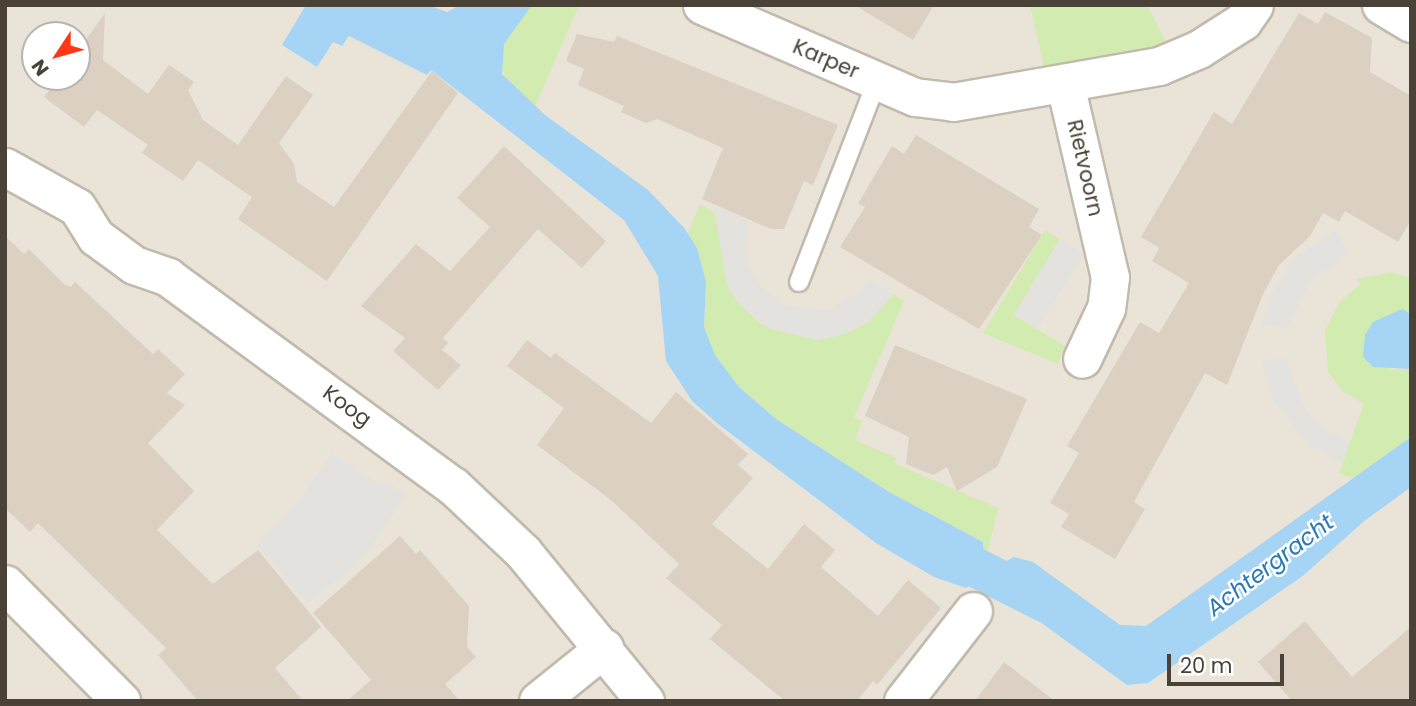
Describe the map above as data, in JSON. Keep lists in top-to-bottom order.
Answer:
{
  "streets": {
    "street": ["Karper", "Rietvoorn", "Koog"]
  },
  "crossings": [
    ["Karper", "Rietvoorn"]
  ],
  "water": ["Achtergracht"],
  "scale_bar": "20 m",
  "north": "bottom left"
}
